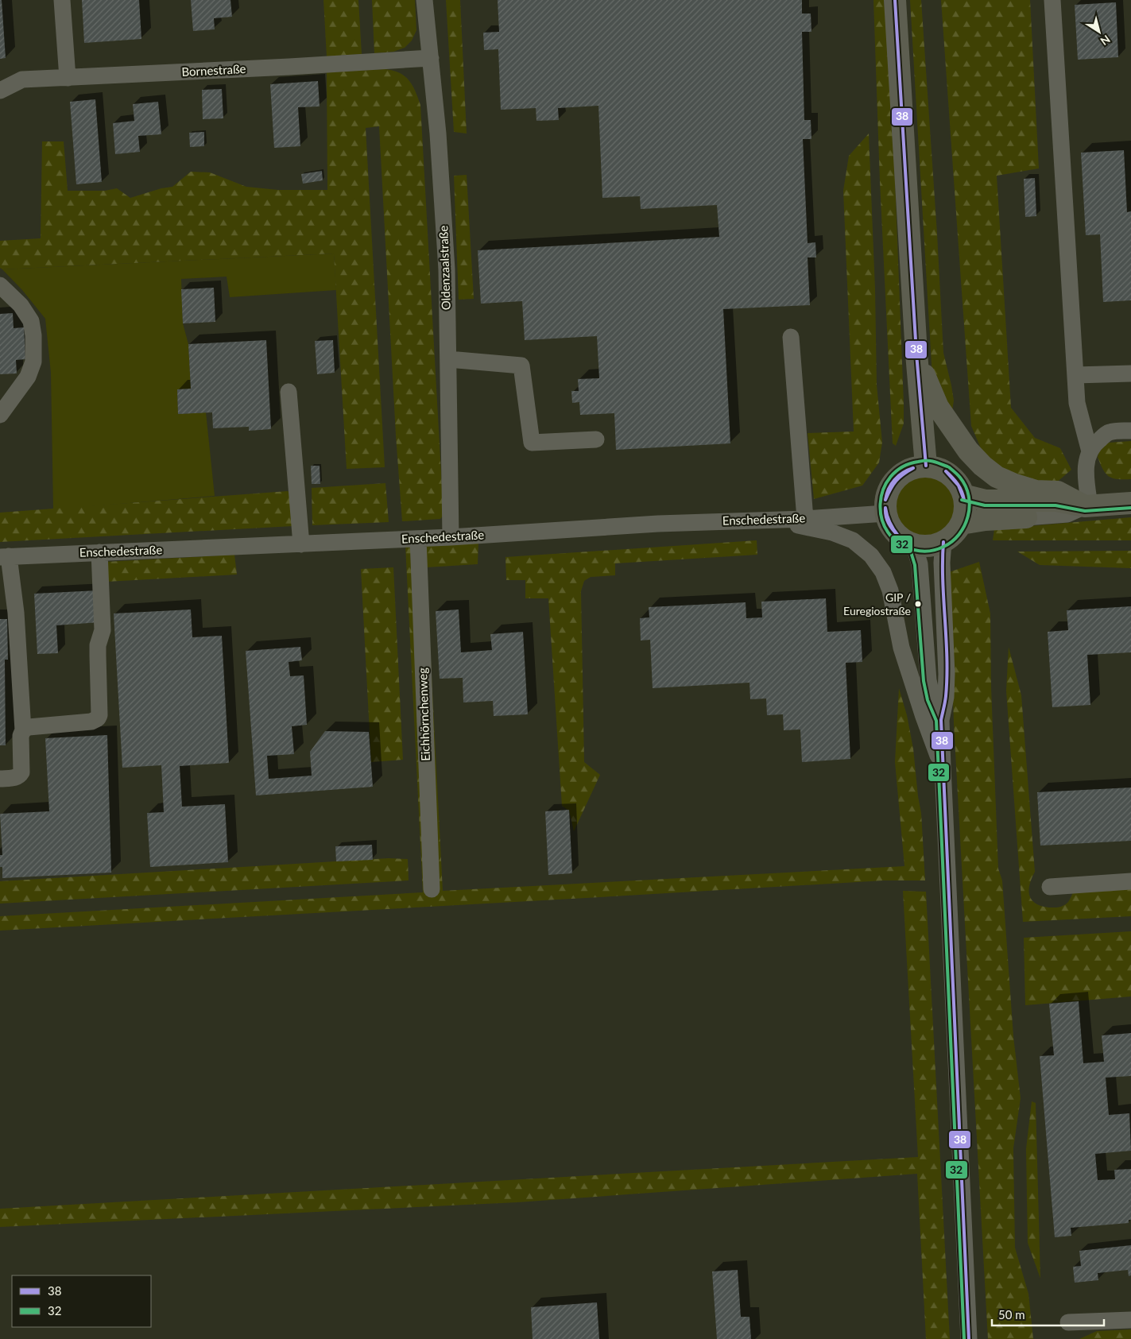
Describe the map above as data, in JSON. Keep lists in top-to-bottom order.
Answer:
{
  "streets": {
    "street": [
      "Bornestraße",
      "Oldenzaalstraße",
      "Enschedestraße",
      "Eichhörnchenweg"
    ]
  },
  "crossings": [
    ["Bornestraße", "Oldenzaalstraße"],
    ["Oldenzaalstraße", "Enschedestraße"],
    ["Enschedestraße", "Eichhörnchenweg"]
  ],
  "places": ["GIP / Euregiostraße"],
  "lines": ["transit line 38", "transit line 32"],
  "legend": ["38", "32"],
  "scale_bar": "50 m",
  "north": "bottom right"
}
